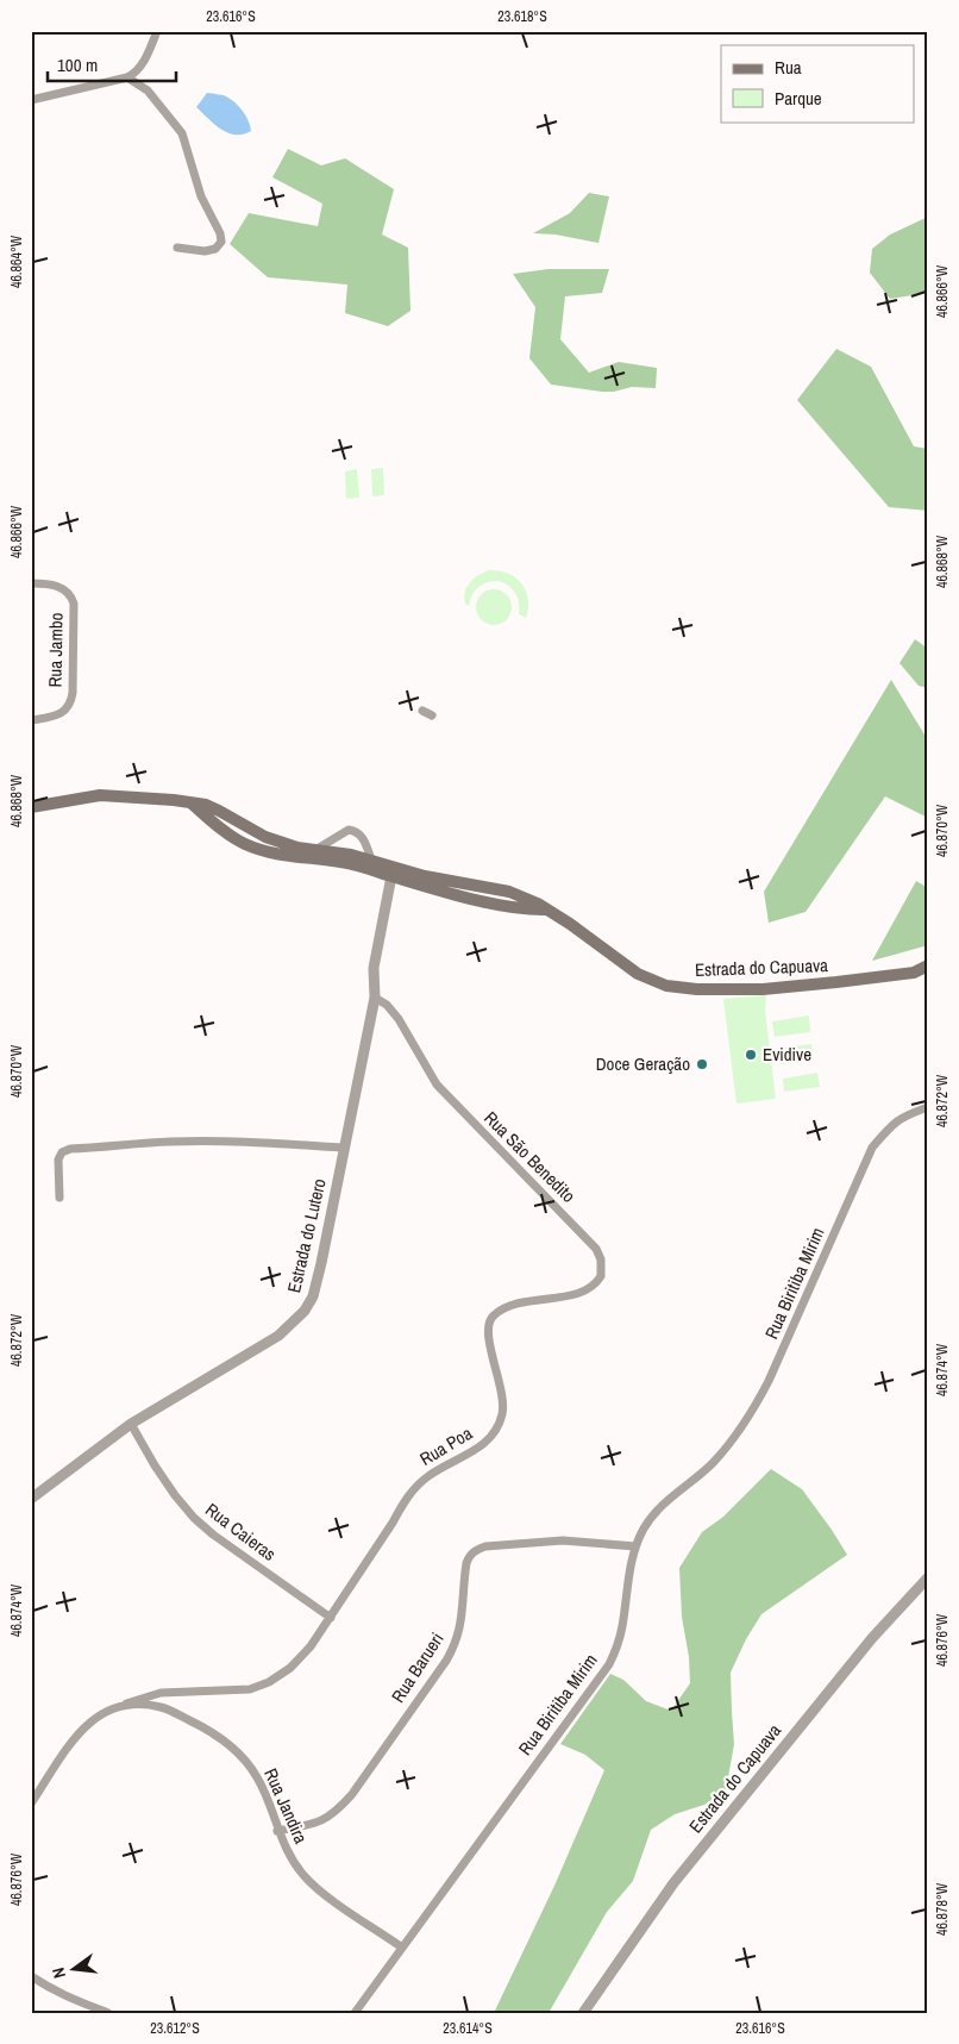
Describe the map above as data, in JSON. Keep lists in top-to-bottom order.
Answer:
{
  "streets": {
    "main road": ["Estrada do Capuava"],
    "street": [
      "Rua Jambo",
      "Rua São Benedito",
      "Estrada do Lutero",
      "Rua Biritiba Mirim",
      "Rua Poa",
      "Rua Caieras",
      "Rua Barueri",
      "Rua Jandira"
    ]
  },
  "crossings": [
    ["Estrada do Capuava", "Estrada do Lutero"],
    ["Rua São Benedito", "Estrada do Lutero"],
    ["Rua São Benedito", "Rua Poa"],
    ["Estrada do Lutero", "Rua Caieras"],
    ["Rua Biritiba Mirim", "Rua Barueri"],
    ["Rua Biritiba Mirim", "Rua Jandira"],
    ["Rua Poa", "Rua Caieras"],
    ["Rua Poa", "Rua Jandira"],
    ["Rua Caieras", "Rua Jandira"],
    ["Rua Barueri", "Rua Jandira"]
  ],
  "places": ["Evidive", "Doce Geração"],
  "legend": ["Rua", "Parque"],
  "scale_bar": "100 m",
  "north": "left",
  "coordinates": [
    "23.616°S",
    "23.618°S",
    "46.864°W",
    "46.866°W",
    "46.868°W",
    "46.870°W",
    "46.872°W",
    "46.874°W",
    "46.876°W",
    "46.878°W",
    "23.612°S",
    "23.614°S"
  ]
}
